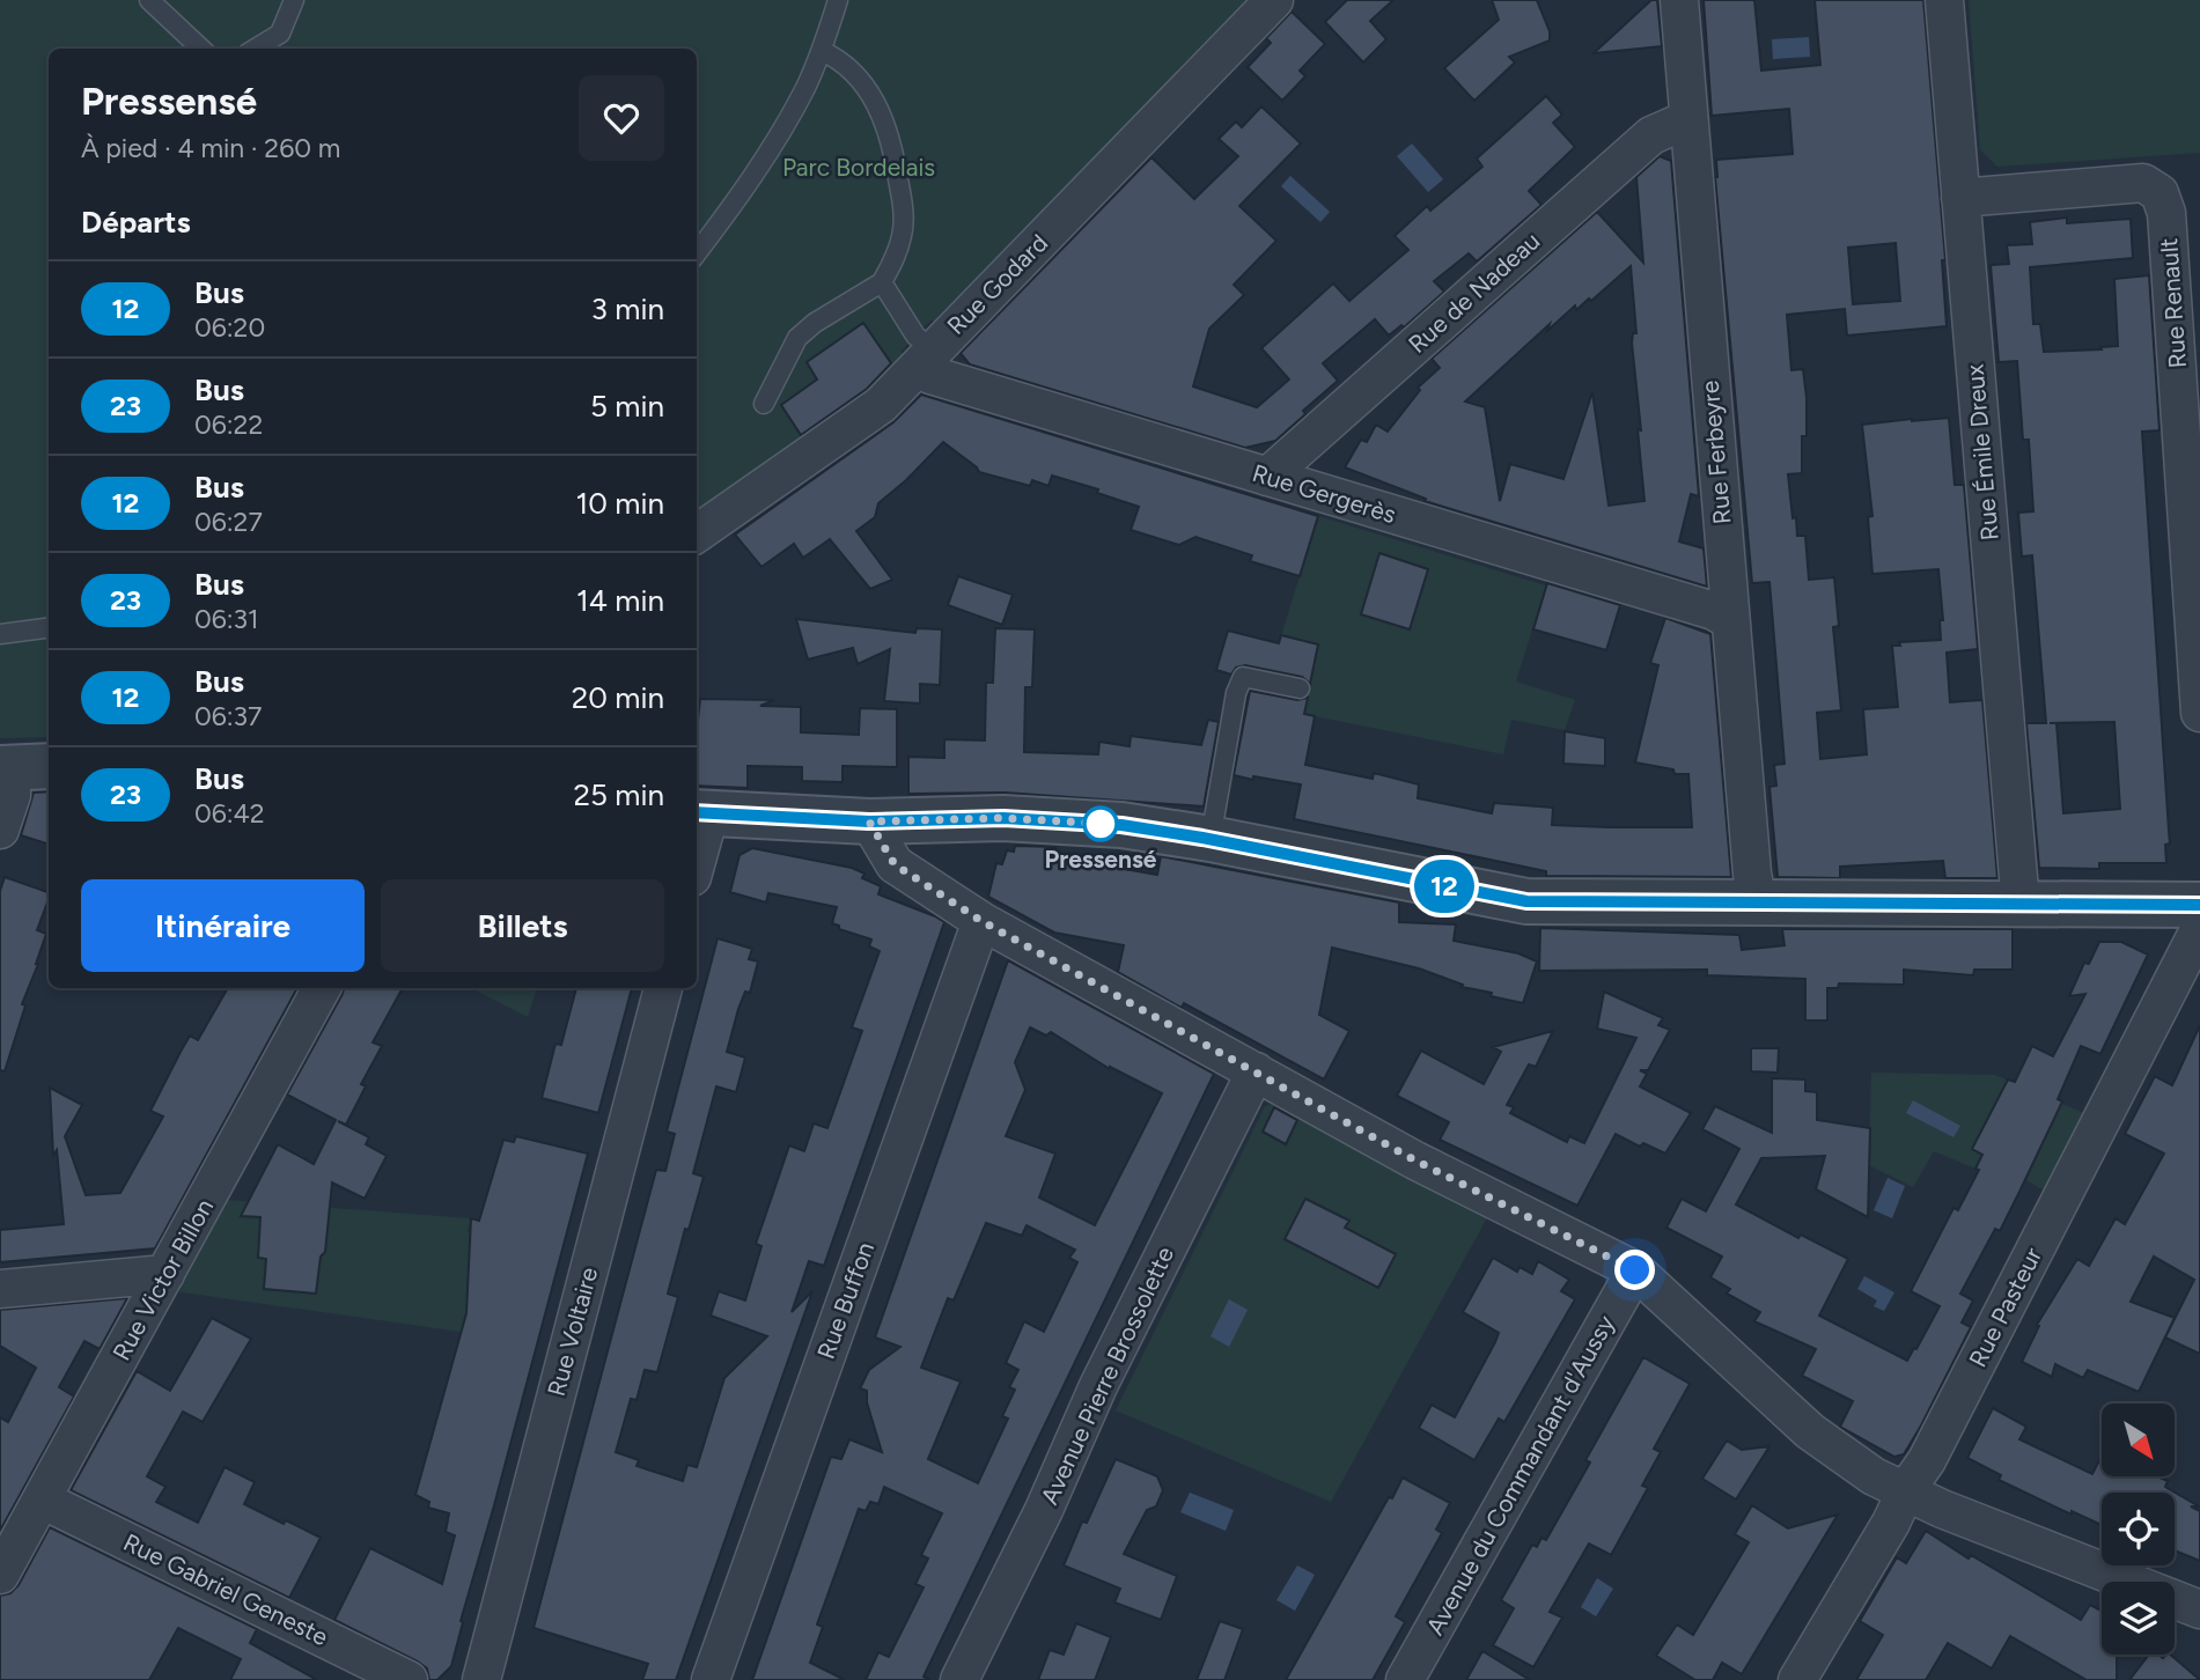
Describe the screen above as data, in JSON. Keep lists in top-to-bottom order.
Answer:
{
  "streets": {
    "street": [
      "Rue Godard",
      "Rue de Nadeau",
      "Rue Renault",
      "Rue Ferbeyre",
      "Rue Émile Dreux",
      "Rue Gergerès",
      "Rue Victor Billon",
      "Rue Buffon",
      "Rue Pasteur",
      "Rue Voltaire",
      "Avenue Pierre Brossolette",
      "Avenue du Commandant d'Aussy",
      "Rue Gabriel Geneste"
    ]
  },
  "crossings": [
    ["Rue Godard", "Rue Gergerès"],
    ["Rue de Nadeau", "Rue Ferbeyre"],
    ["Rue de Nadeau", "Rue Gergerès"],
    ["Rue Renault", "Rue Émile Dreux"],
    ["Rue Ferbeyre", "Rue Gergerès"],
    ["Rue Victor Billon", "Rue Gabriel Geneste"]
  ],
  "parks": ["Parc Bordelais"],
  "places": ["Pressensé"],
  "lines": ["bus line 12"],
  "north": "bottom right",
  "page": {
    "on_map": "12",
    "heading": [
      ["Pressensé", "À pied · 4 min · 260 m"],
      "Départs"
    ],
    "list": [
      {
        "mark": "12",
        "name": "Bus",
        "note": "06:20",
        "value": "3 min"
      },
      {
        "mark": "23",
        "name": "Bus",
        "note": "06:22",
        "value": "5 min"
      },
      {
        "mark": "12",
        "name": "Bus",
        "note": "06:27",
        "value": "10 min"
      },
      {
        "mark": "23",
        "name": "Bus",
        "note": "06:31",
        "value": "14 min"
      },
      {
        "mark": "12",
        "name": "Bus",
        "note": "06:37",
        "value": "20 min"
      },
      {
        "mark": "23",
        "name": "Bus",
        "note": "06:42",
        "value": "25 min"
      }
    ],
    "buttons": ["Itinéraire", "Billets"]
  }
}
